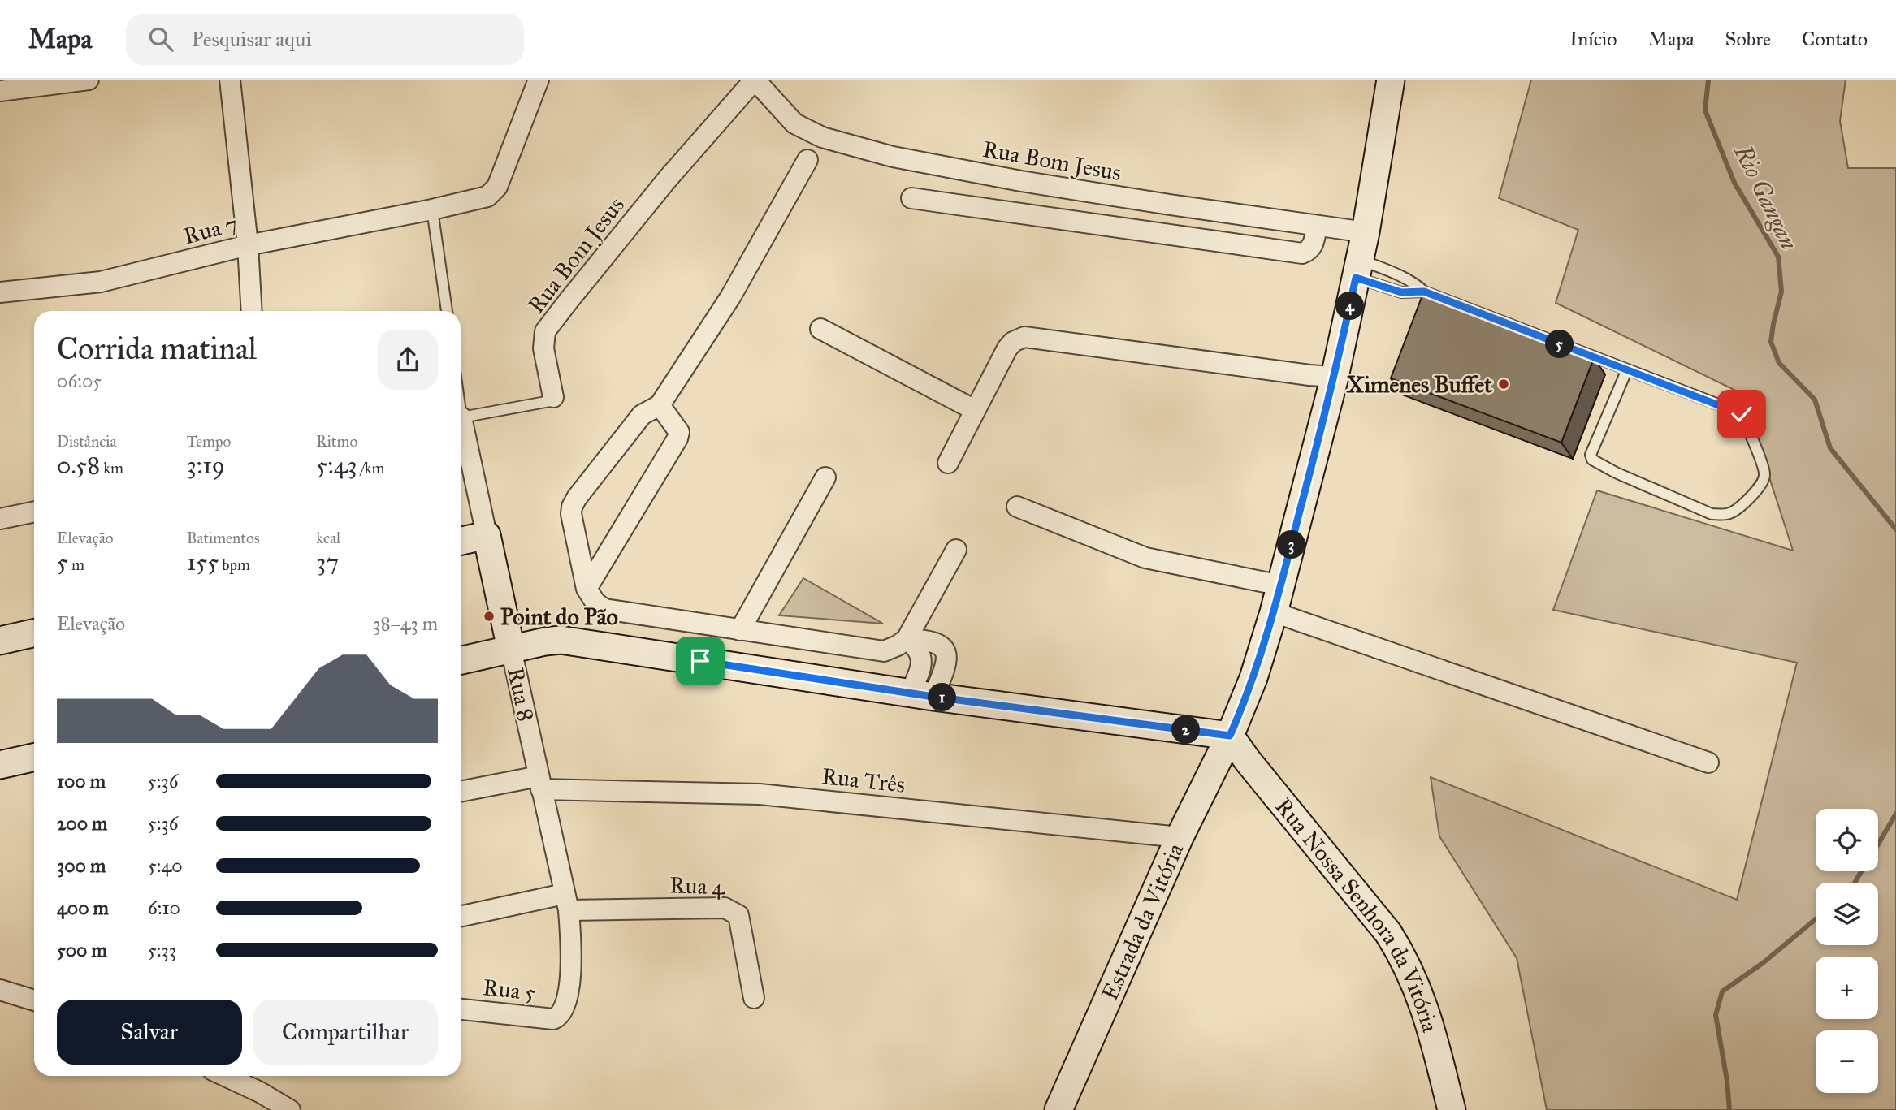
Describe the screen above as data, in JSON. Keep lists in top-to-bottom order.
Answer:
{
  "streets": {
    "main road": ["Rua 8", "Rua Nossa Senhora da Vitória", "Estrada da Vitória"],
    "street": [
      "Rua Bom Jesus",
      "Rua 7",
      "Rua Três",
      "Rua 4",
      "Rua 5"
    ]
  },
  "crossings": [
    ["Rua Bom Jesus", "Estrada da Vitória"],
    ["Rua 8", "Rua Três"],
    ["Rua 8", "Rua 4"],
    ["Rua 8", "Rua 5"],
    ["Rua Três", "Estrada da Vitória"],
    ["Rua Nossa Senhora da Vitória", "Estrada da Vitória"]
  ],
  "water": ["Rio Gangan"],
  "places": ["Ximenes Buffet", "Point do Pão"],
  "page": {
    "header": "Mapa",
    "search": "Pesquisar aqui",
    "nav": [
      "Início",
      "Mapa",
      "Sobre",
      "Contato"
    ],
    "pins": [
      "4",
      "5",
      "3",
      "1",
      "2"
    ],
    "heading": ["Corrida matinal", "06:05"],
    "stats": [
      ["Distância", "0.58 km"],
      ["Tempo", "3:19"],
      ["Ritmo", "5:43 /km"],
      ["Elevação", "5 m"],
      ["Batimentos", "155 bpm"],
      ["kcal", "37"]
    ],
    "chart": ["Elevação", "38–43 m"],
    "list": [
      {
        "name": "100 m",
        "note": "5:36"
      },
      {
        "name": "200 m",
        "note": "5:36"
      },
      {
        "name": "300 m",
        "note": "5:40"
      },
      {
        "name": "400 m",
        "note": "6:10"
      },
      {
        "name": "500 m",
        "note": "5:33"
      }
    ],
    "map_buttons": ["+", "−"],
    "buttons": ["Salvar", "Compartilhar"]
  }
}
